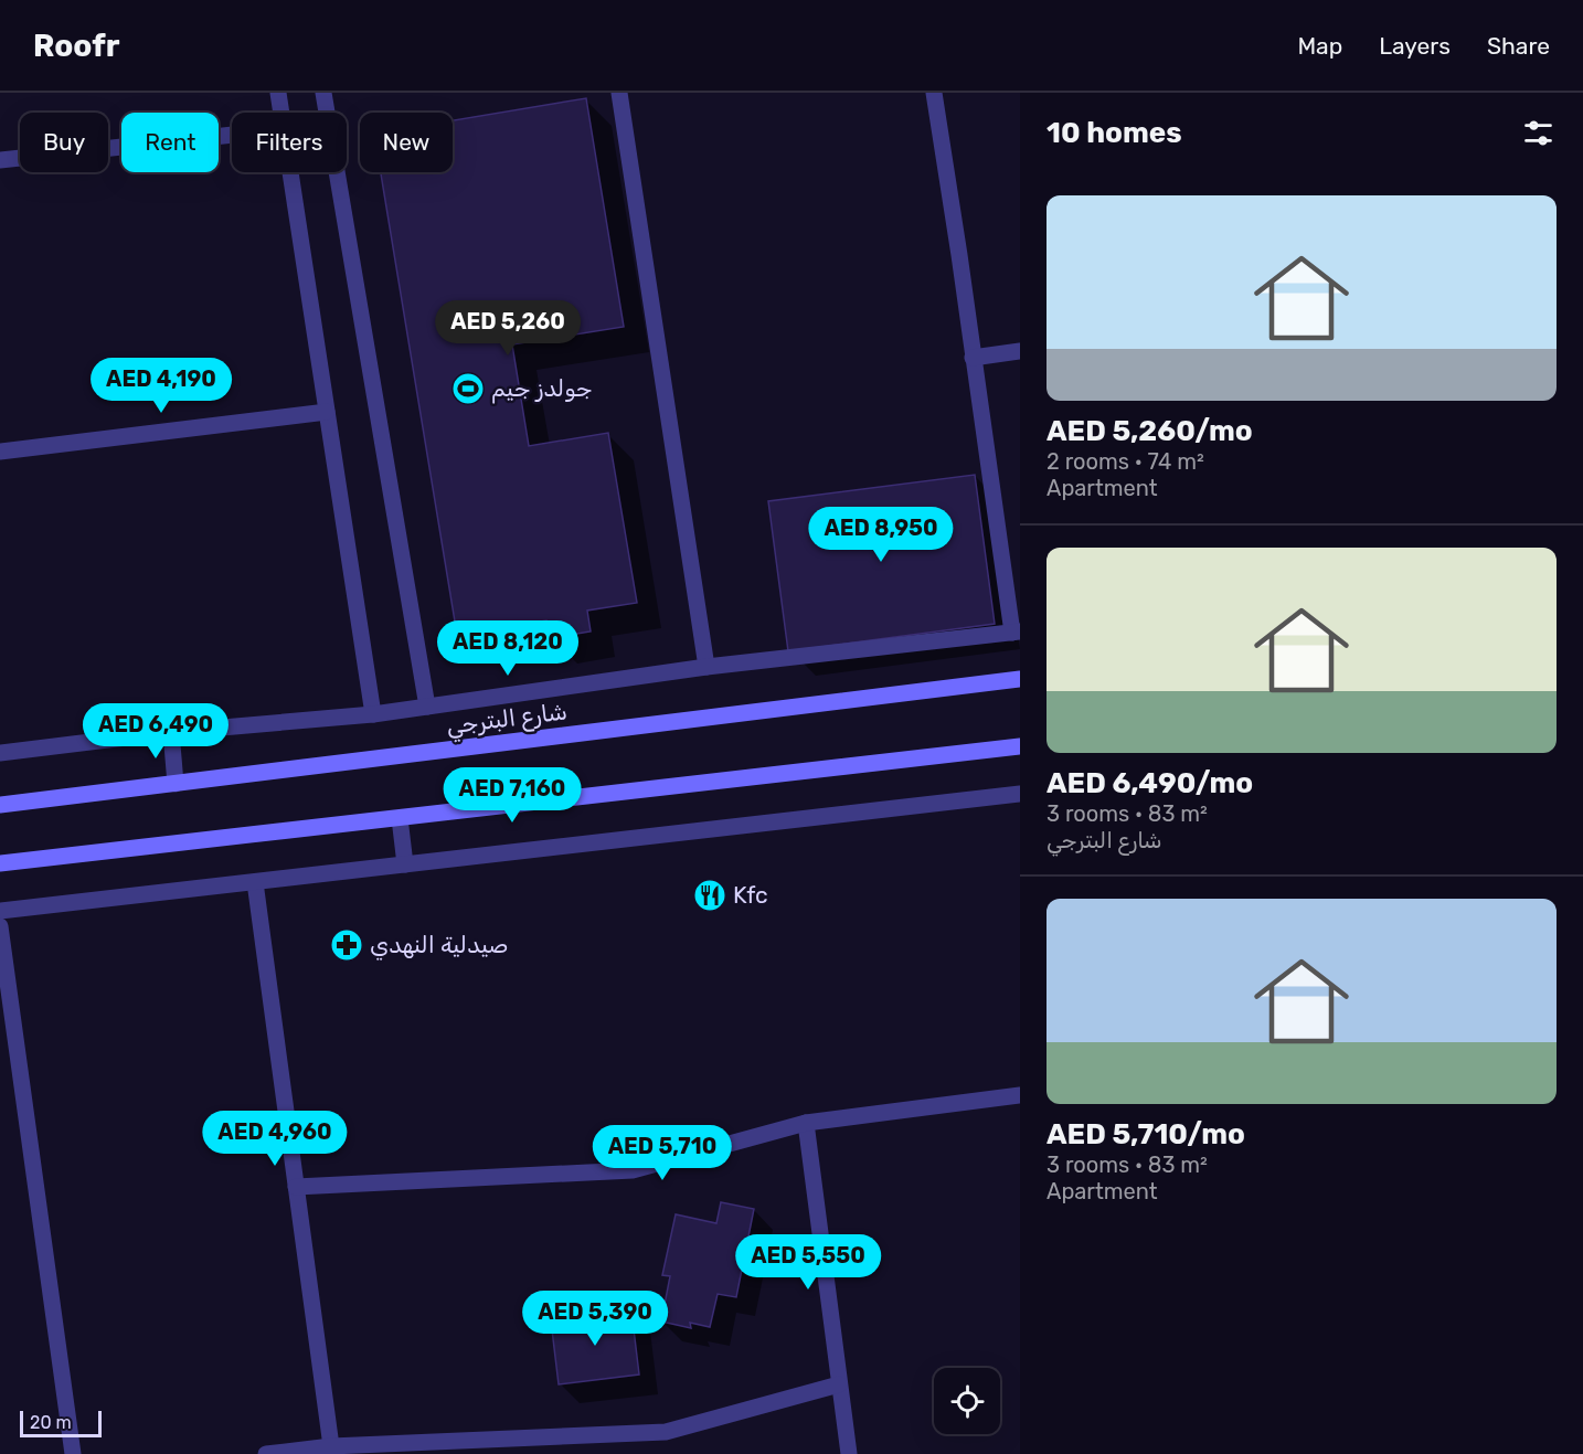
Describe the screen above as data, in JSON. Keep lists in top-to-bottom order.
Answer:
{
  "streets": {
    "main road": ["شارع البترجي"]
  },
  "places": {
    "sports": ["جولدز جيم"],
    "restaurant": ["Kfc"],
    "pharmacy": ["صيدلية النهدي"]
  },
  "scale_bar": "20 m",
  "page": {
    "header": "Roofr",
    "nav": ["Map", "Layers", "Share"],
    "heading": "10 homes",
    "chip": [
      "Buy",
      "Rent",
      "Filters",
      "New"
    ],
    "list": [
      {
        "name": "AED 5,260/mo",
        "note": "2 rooms · 74 m² · Apartment"
      },
      {
        "name": "AED 6,490/mo",
        "note": "3 rooms · 83 m² · شارع البترجي"
      },
      {
        "name": "AED 5,710/mo",
        "note": "3 rooms · 83 m² · Apartment"
      }
    ],
    "price": [
      "AED 5,260",
      "AED 4,190",
      "AED 8,950",
      "AED 8,120",
      "AED 6,490",
      "AED 7,160",
      "AED 4,960",
      "AED 5,710",
      "AED 5,550",
      "AED 5,390"
    ],
    "scale": "20 m"
  }
}
